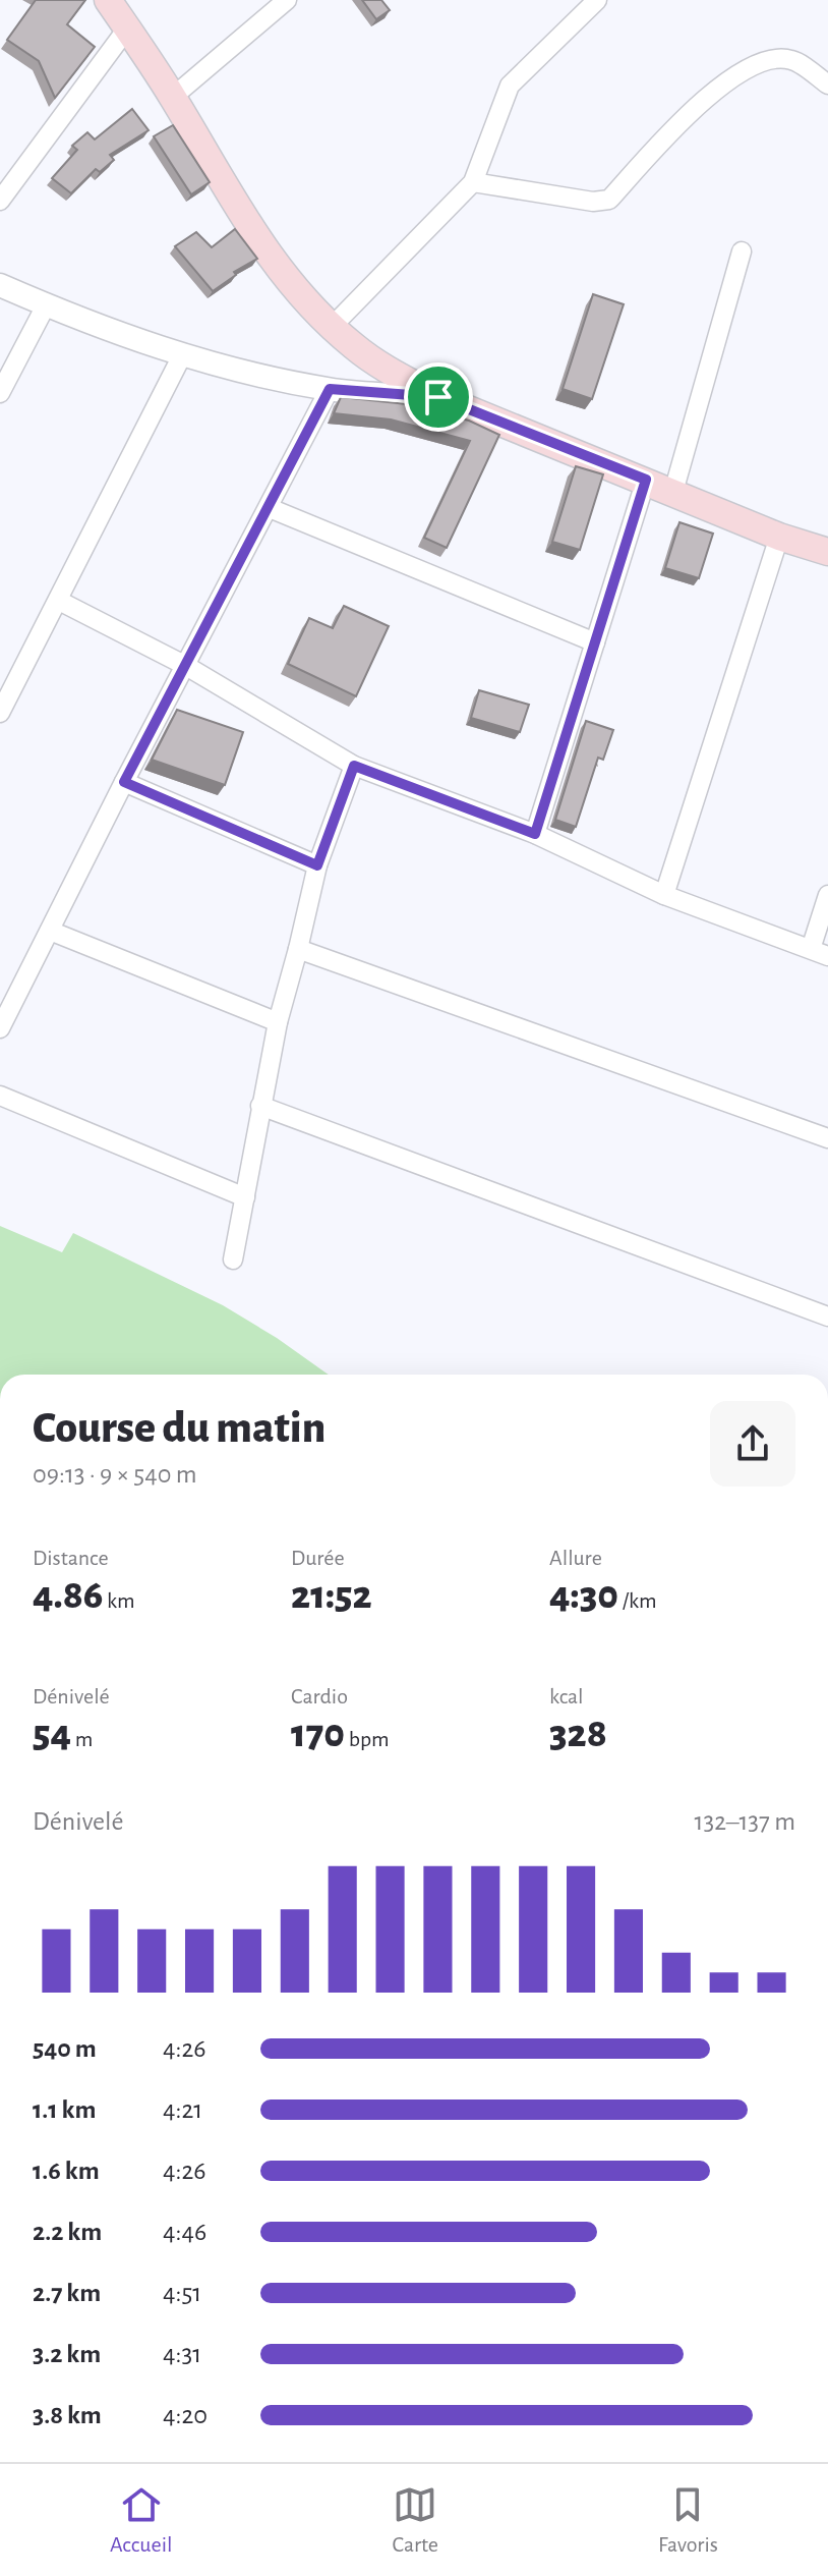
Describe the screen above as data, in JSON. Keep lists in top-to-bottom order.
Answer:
{
  "page": {
    "heading": ["Course du matin", "09:13 · 9 × 540 m"],
    "stats": [
      ["Distance", "4.86 km"],
      ["Durée", "21:52"],
      ["Allure", "4:30 /km"],
      ["Dénivelé", "54 m"],
      ["Cardio", "170 bpm"],
      ["kcal", "328"]
    ],
    "chart": ["Dénivelé", "132–137 m"],
    "list": [
      {
        "name": "540 m",
        "note": "4:26"
      },
      {
        "name": "1.1 km",
        "note": "4:21"
      },
      {
        "name": "1.6 km",
        "note": "4:26"
      },
      {
        "name": "2.2 km",
        "note": "4:46"
      },
      {
        "name": "2.7 km",
        "note": "4:51"
      },
      {
        "name": "3.2 km",
        "note": "4:31"
      },
      {
        "name": "3.8 km",
        "note": "4:20"
      }
    ],
    "tabs": ["Accueil", "Carte", "Favoris"]
  }
}
